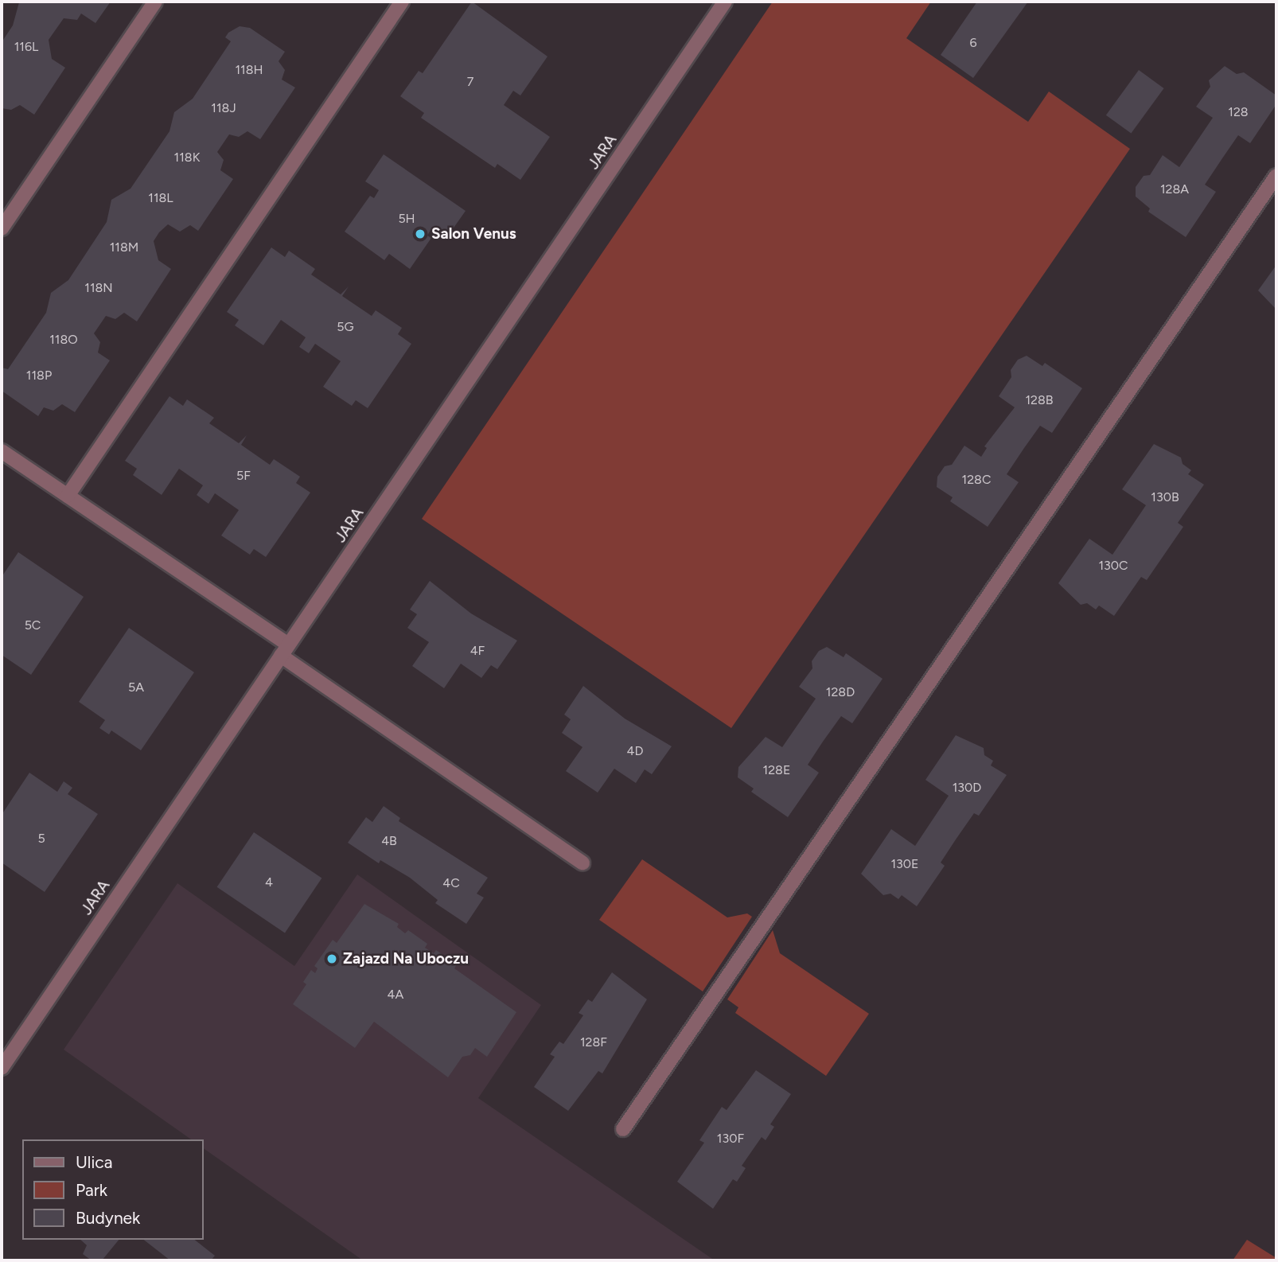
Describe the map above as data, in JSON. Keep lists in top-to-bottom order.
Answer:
{
  "streets": {
    "street": ["JARA"]
  },
  "places": ["Salon Venus", "Zajazd Na Uboczu"],
  "house_numbers": [
    "6",
    "116L",
    "118H",
    "7",
    "118J",
    "128",
    "118K",
    "128A",
    "118L",
    "5H",
    "118M",
    "118N",
    "5G",
    "118O",
    "118P",
    "128B",
    "5F",
    "128C",
    "130B",
    "130C",
    "5C",
    "4F",
    "5A",
    "128D",
    "4D",
    "128E",
    "130D",
    "5",
    "4B",
    "130E",
    "4",
    "4C",
    "4A",
    "128F",
    "130F"
  ],
  "legend": ["Ulica", "Park", "Budynek"]
}
